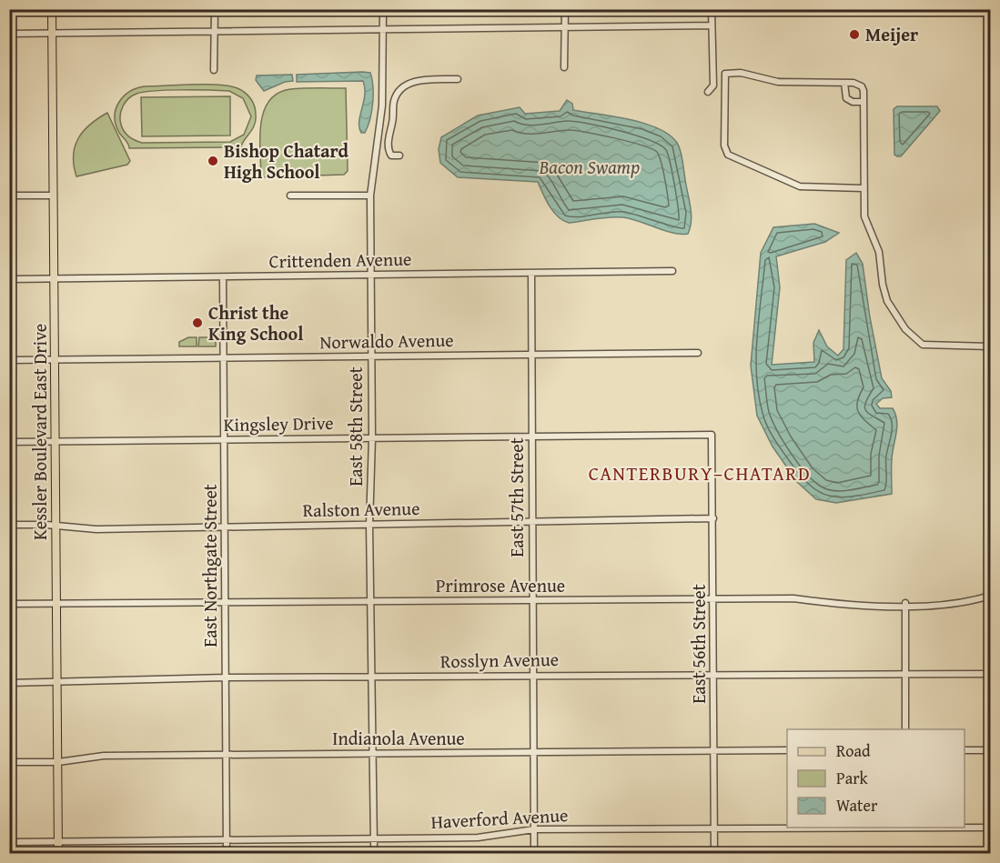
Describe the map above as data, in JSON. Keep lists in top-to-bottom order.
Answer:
{
  "streets": {
    "main road": ["Kessler Boulevard East Drive"],
    "street": [
      "Crittenden Avenue",
      "Norwaldo Avenue",
      "Kingsley Drive",
      "East 58th Street",
      "East 57th Street",
      "Ralston Avenue",
      "East Northgate Street",
      "Primrose Avenue",
      "East 56th Street",
      "Rosslyn Avenue",
      "Indianola Avenue",
      "Haverford Avenue"
    ]
  },
  "crossings": [
    ["Crittenden Avenue", "East 58th Street"],
    ["Crittenden Avenue", "Kessler Boulevard East Drive"],
    ["Crittenden Avenue", "East 57th Street"],
    ["Crittenden Avenue", "East Northgate Street"],
    ["Norwaldo Avenue", "East 58th Street"],
    ["Norwaldo Avenue", "Kessler Boulevard East Drive"],
    ["Norwaldo Avenue", "East 57th Street"],
    ["Norwaldo Avenue", "East Northgate Street"],
    ["Kingsley Drive", "East 58th Street"],
    ["Kingsley Drive", "Kessler Boulevard East Drive"],
    ["Kingsley Drive", "East 57th Street"],
    ["Kingsley Drive", "East Northgate Street"],
    ["Kingsley Drive", "East 56th Street"],
    ["East 58th Street", "Ralston Avenue"],
    ["East 58th Street", "Primrose Avenue"],
    ["East 58th Street", "Rosslyn Avenue"],
    ["East 58th Street", "Indianola Avenue"],
    ["East 58th Street", "Haverford Avenue"],
    ["Kessler Boulevard East Drive", "Ralston Avenue"],
    ["Kessler Boulevard East Drive", "Primrose Avenue"],
    ["Kessler Boulevard East Drive", "Rosslyn Avenue"],
    ["Kessler Boulevard East Drive", "Indianola Avenue"],
    ["Kessler Boulevard East Drive", "Haverford Avenue"],
    ["East 57th Street", "Ralston Avenue"],
    ["East 57th Street", "Primrose Avenue"],
    ["East 57th Street", "Rosslyn Avenue"],
    ["East 57th Street", "Indianola Avenue"],
    ["East 57th Street", "Haverford Avenue"],
    ["Ralston Avenue", "East Northgate Street"],
    ["Ralston Avenue", "East 56th Street"],
    ["East Northgate Street", "Primrose Avenue"],
    ["East Northgate Street", "Rosslyn Avenue"],
    ["East Northgate Street", "Indianola Avenue"],
    ["East Northgate Street", "Haverford Avenue"],
    ["Primrose Avenue", "East 56th Street"],
    ["East 56th Street", "Rosslyn Avenue"],
    ["East 56th Street", "Indianola Avenue"],
    ["East 56th Street", "Haverford Avenue"]
  ],
  "districts": ["CANTERBURY–CHATARD"],
  "water": ["Bacon Swamp"],
  "places": ["Meijer", "Bishop Chatard High School", "Christ the King School"],
  "legend": ["Road", "Park", "Water"]
}
